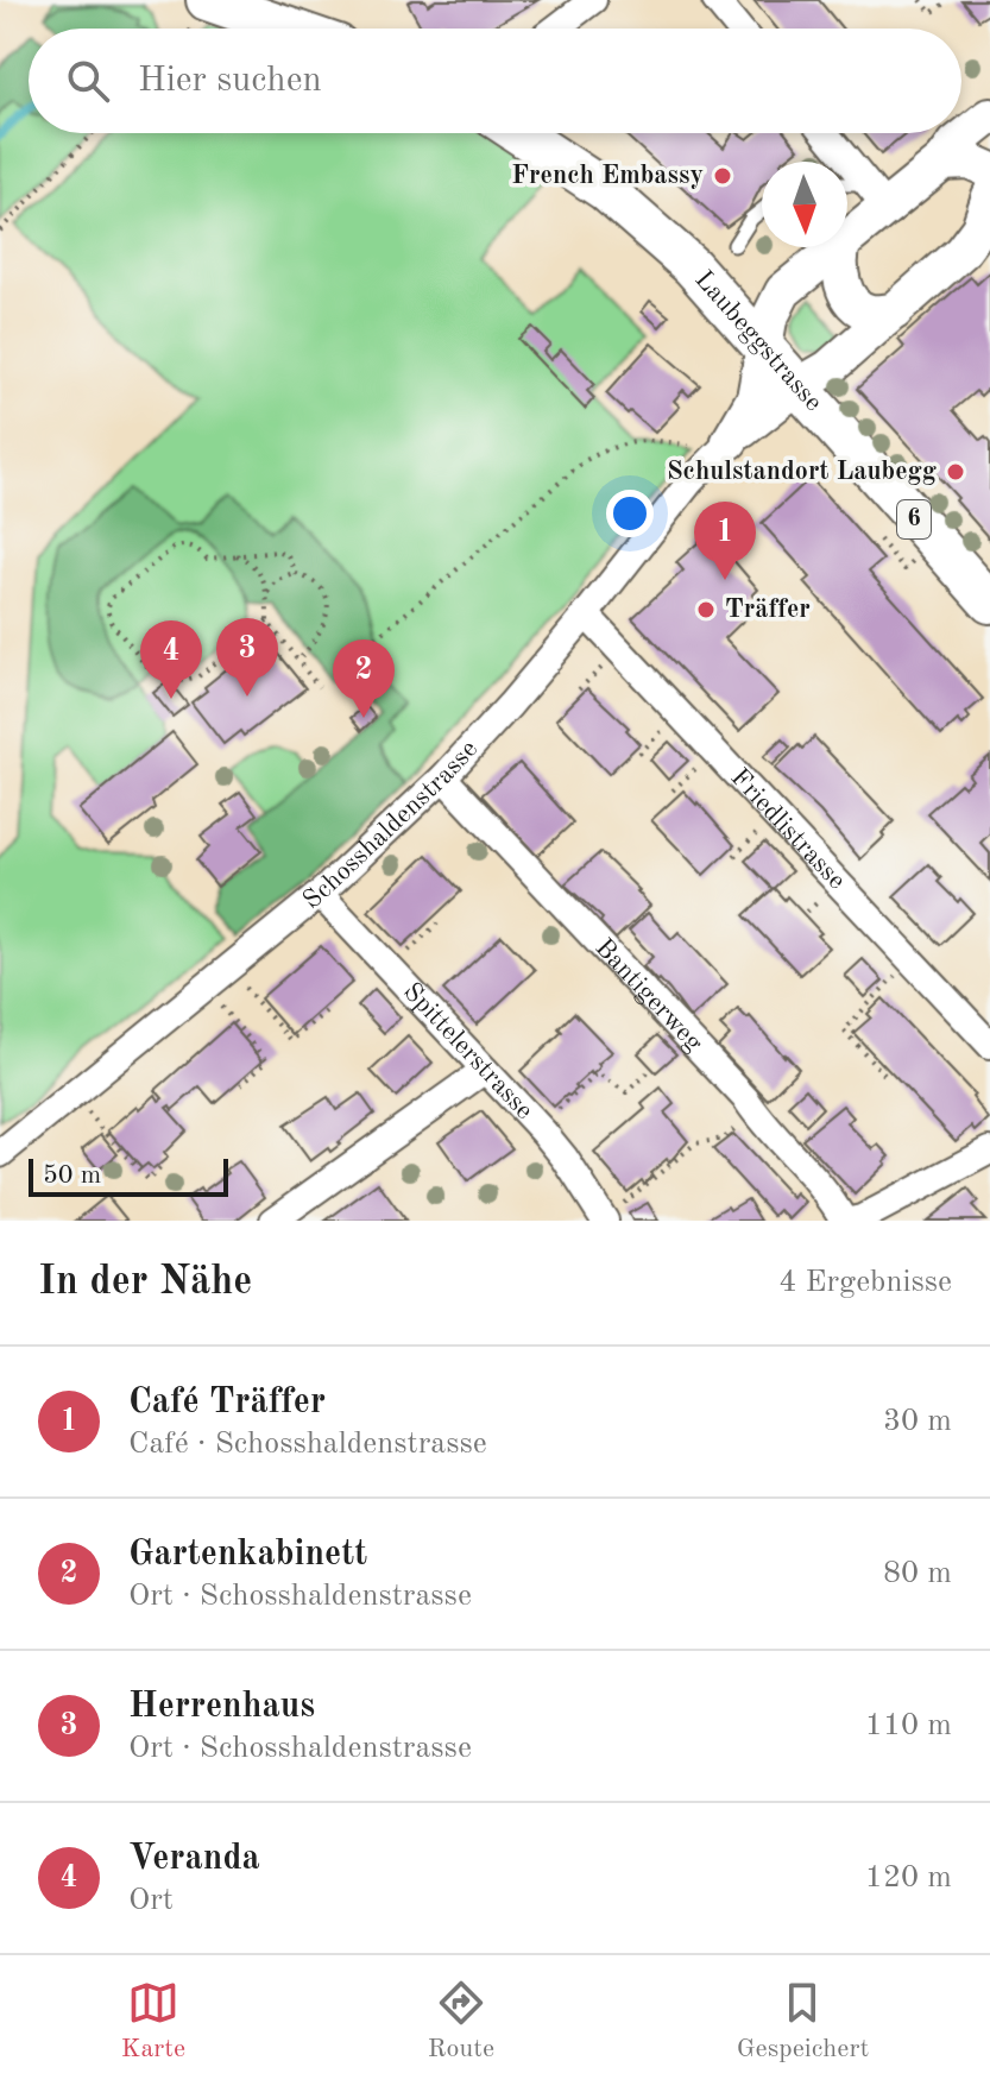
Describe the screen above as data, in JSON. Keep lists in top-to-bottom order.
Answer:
{
  "streets": {
    "main road": ["Laubeggstrasse", "6"],
    "street": [
      "Schosshaldenstrasse",
      "Friedlistrasse",
      "Bantigerweg",
      "Spittelerstrasse"
    ]
  },
  "crossings": [
    ["Laubeggstrasse", "Schosshaldenstrasse"],
    ["Schosshaldenstrasse", "Friedlistrasse"],
    ["Schosshaldenstrasse", "Bantigerweg"],
    ["Schosshaldenstrasse", "Spittelerstrasse"]
  ],
  "places": ["French Embassy", "Schulstandort Laubegg", "Träffer"],
  "scale_bar": "50 m",
  "north": "bottom",
  "page": {
    "search": "Hier suchen",
    "pins": [
      "1",
      "3",
      "4",
      "2"
    ],
    "scale": "50 m",
    "heading": ["In der Nähe", "4 Ergebnisse"],
    "list": [
      {
        "mark": "1",
        "name": "Café Träffer",
        "note": "Café · Schosshaldenstrasse",
        "value": "30 m"
      },
      {
        "mark": "2",
        "name": "Gartenkabinett",
        "note": "Ort · Schosshaldenstrasse",
        "value": "80 m"
      },
      {
        "mark": "3",
        "name": "Herrenhaus",
        "note": "Ort · Schosshaldenstrasse",
        "value": "110 m"
      },
      {
        "mark": "4",
        "name": "Veranda",
        "note": "Ort",
        "value": "120 m"
      }
    ],
    "nav": ["Karte", "Route", "Gespeichert"]
  }
}
